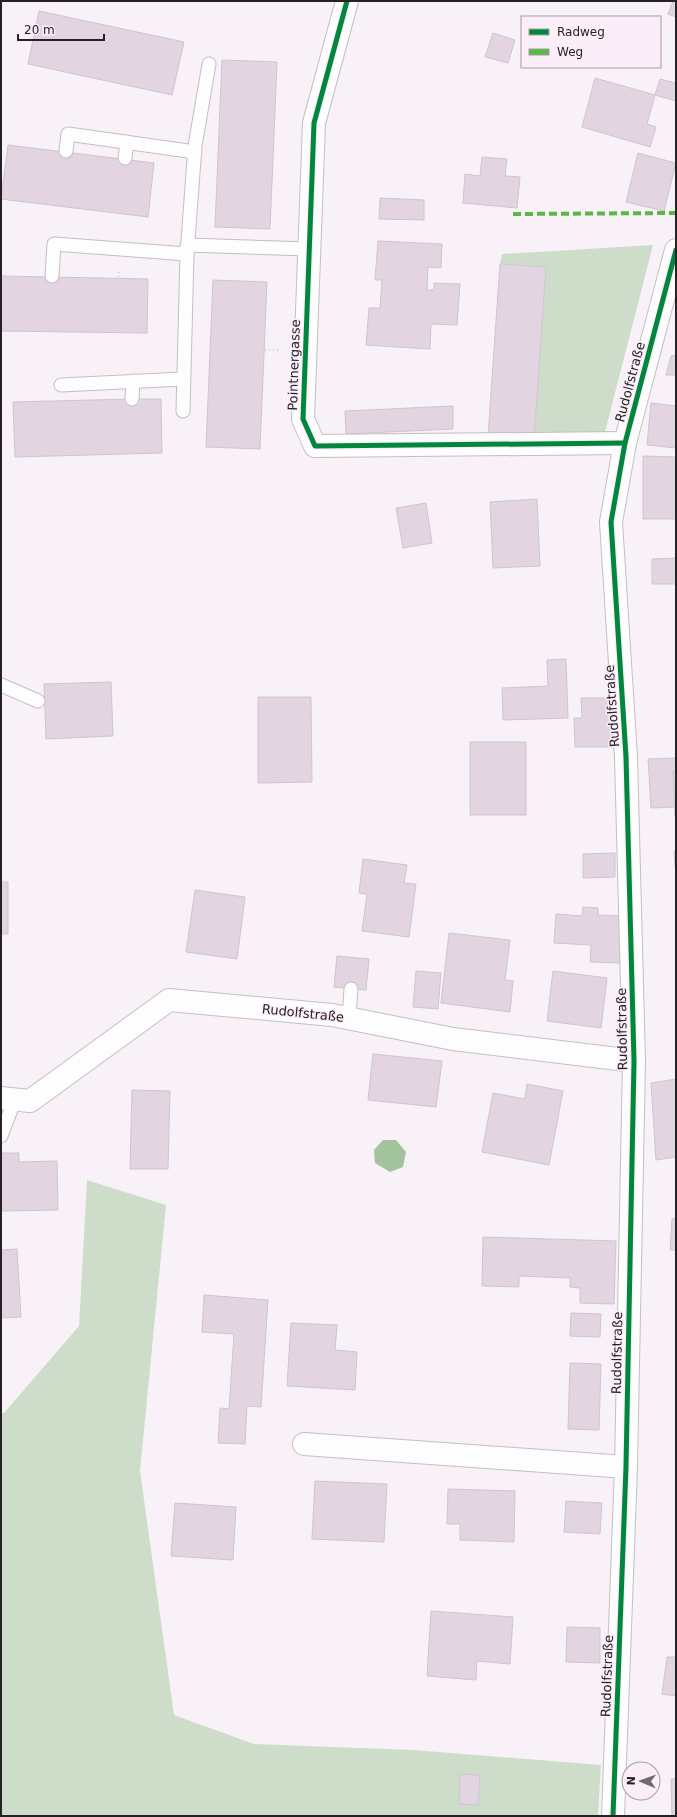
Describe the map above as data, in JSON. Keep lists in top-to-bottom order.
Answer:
{
  "streets": {
    "street": ["Pointnergasse", "Rudolfstraße"]
  },
  "crossings": [
    ["Pointnergasse", "Rudolfstraße"]
  ],
  "legend": ["Radweg", "Weg"],
  "scale_bar": "20 m",
  "north": "left"
}
